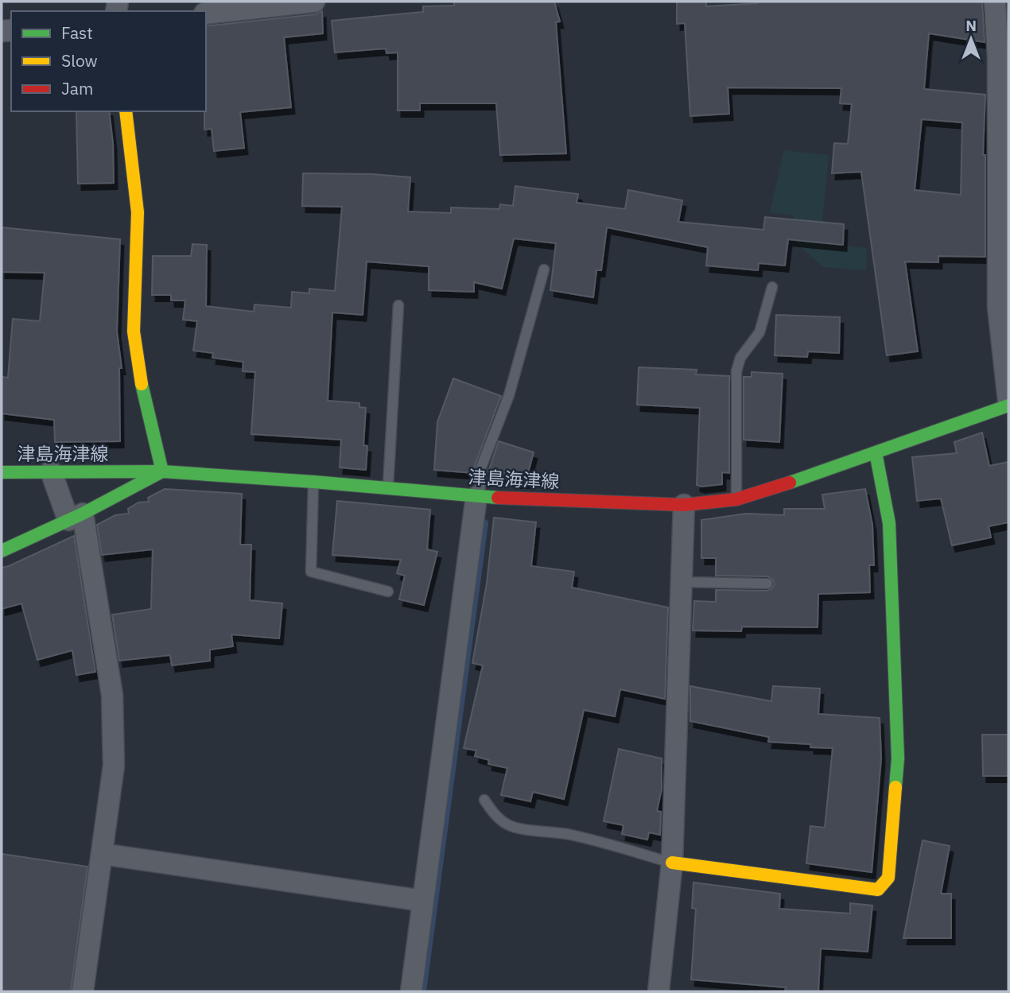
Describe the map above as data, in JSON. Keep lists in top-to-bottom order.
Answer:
{
  "streets": {
    "street": ["津島海津線"]
  },
  "legend": ["Fast", "Slow", "Jam"],
  "north": "top"
}
